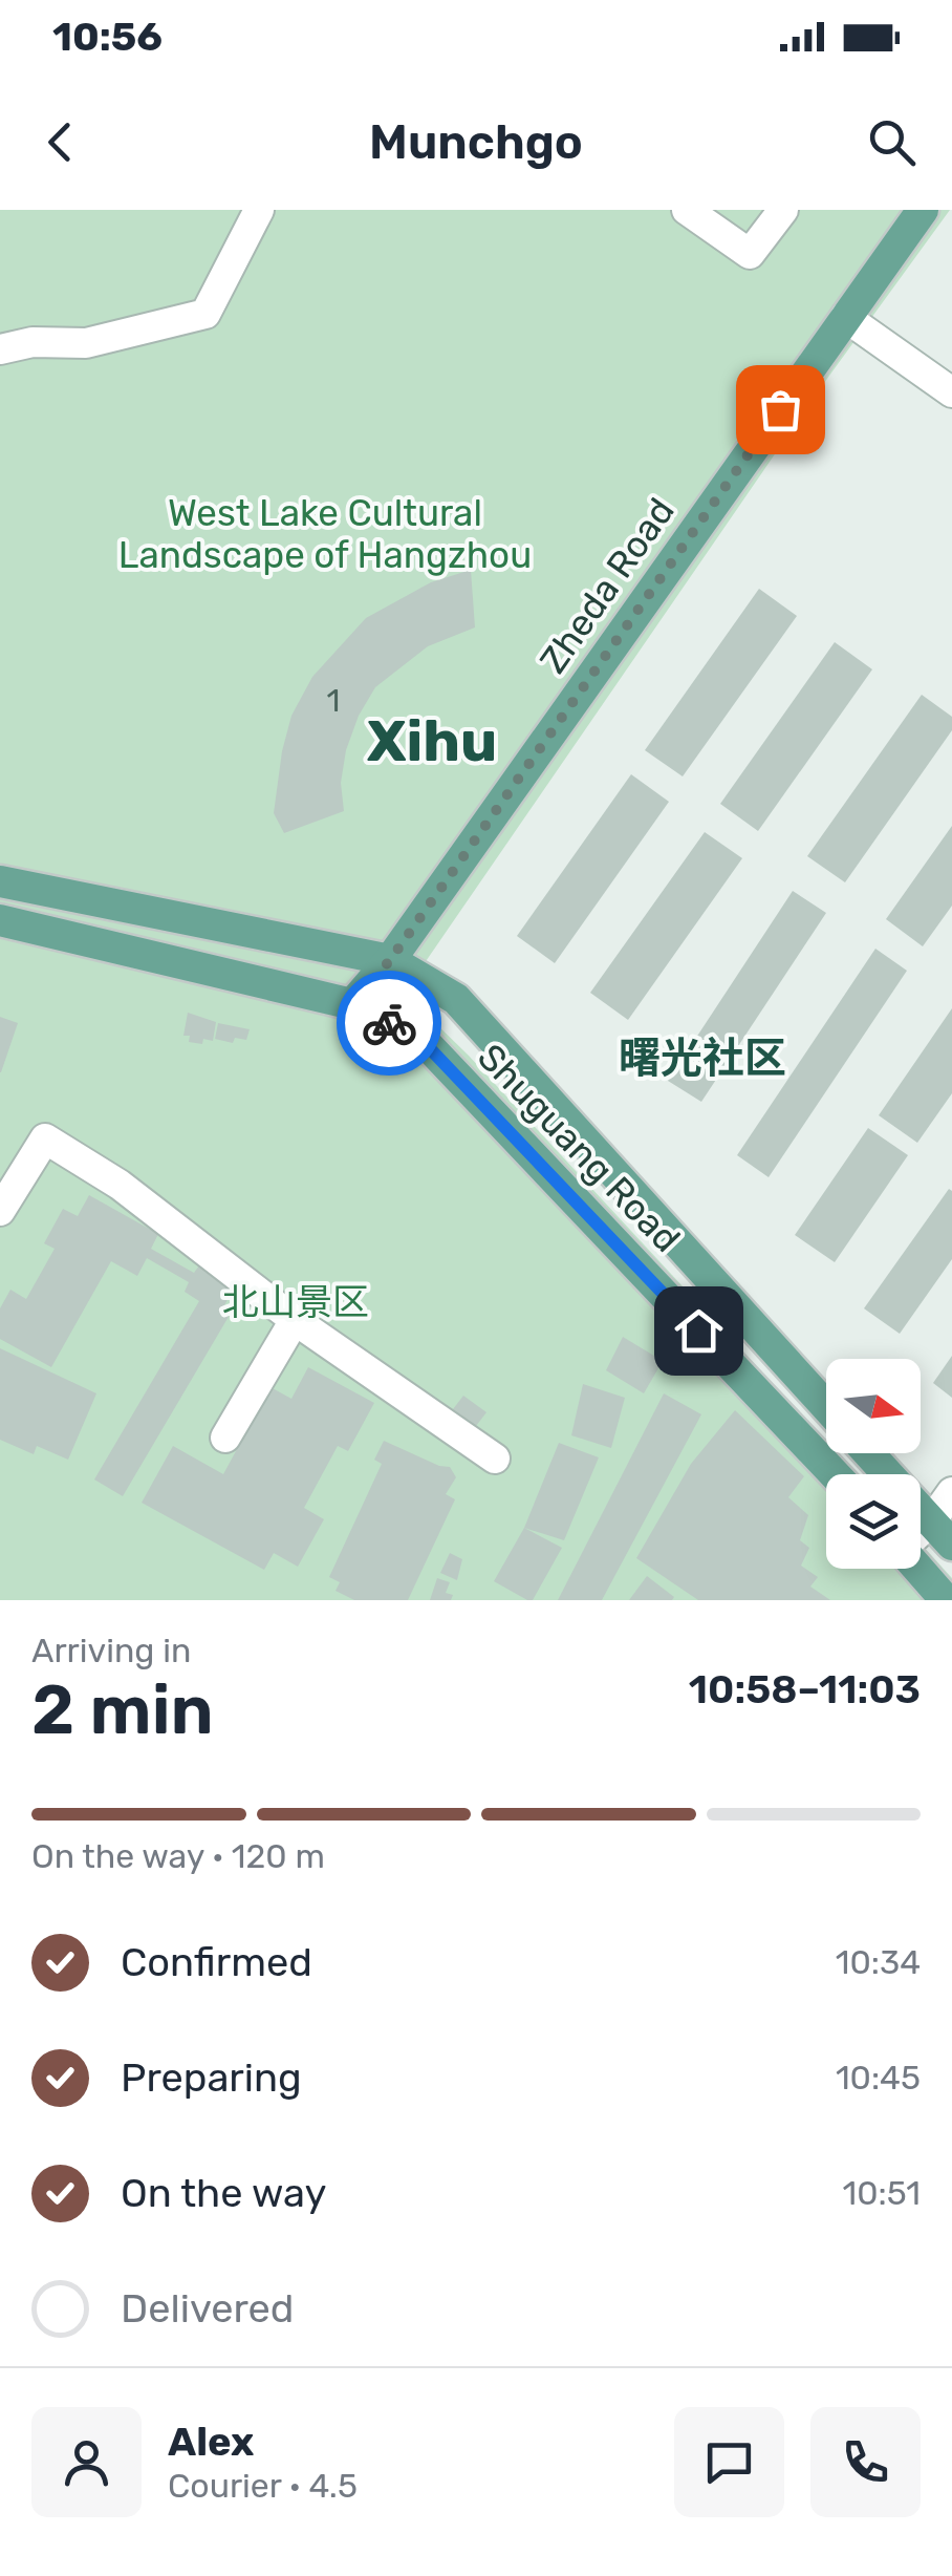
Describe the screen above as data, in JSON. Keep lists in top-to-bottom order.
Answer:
{
  "streets": {
    "main road": ["Zheda Road", "Shuguang Road"]
  },
  "crossings": [
    ["Zheda Road", "Shuguang Road"]
  ],
  "districts": ["Xihu", "曙光社区"],
  "parks": ["West Lake Cultural Landscape of Hangzhou", "北山景区"],
  "house_numbers": ["1"],
  "north": "right",
  "page": {
    "status": "10:56",
    "header": "Munchgo",
    "heading": ["2 min", "Arriving in", "10:58–11:03"],
    "panel": ["Alex", "Courier · 4.5"],
    "bar": "On the way · 120 m",
    "list": [
      ["Confirmed", "10:34"],
      ["Preparing", "10:45"],
      ["On the way", "10:51"],
      "Delivered"
    ]
  }
}
